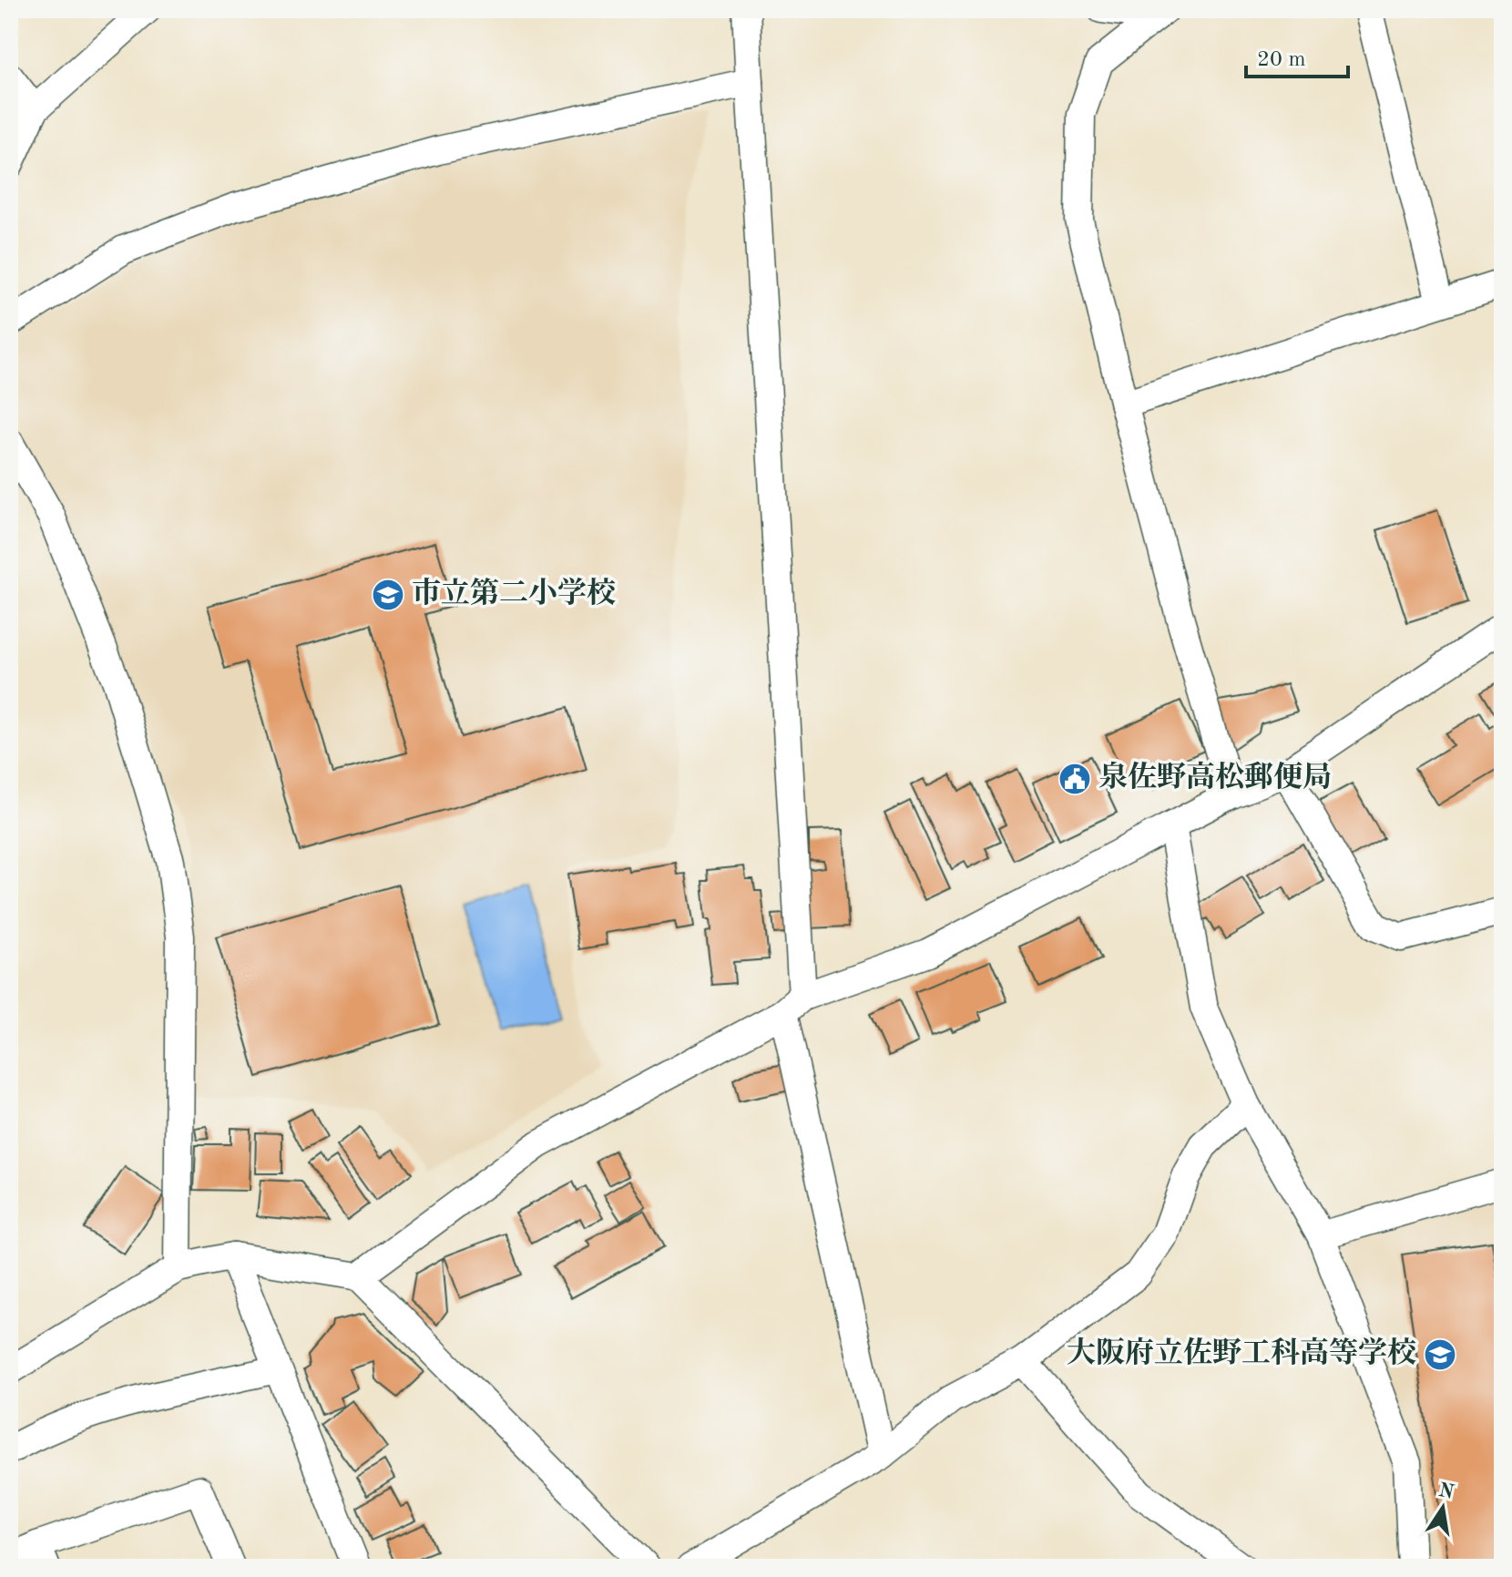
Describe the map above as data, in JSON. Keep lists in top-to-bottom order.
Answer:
{
  "places": {
    "school or university": ["市立第二小学校", "大阪府立佐野工科高等学校"],
    "public building": ["泉佐野高松郵便局"]
  },
  "scale_bar": "20 m",
  "north": "top"
}
